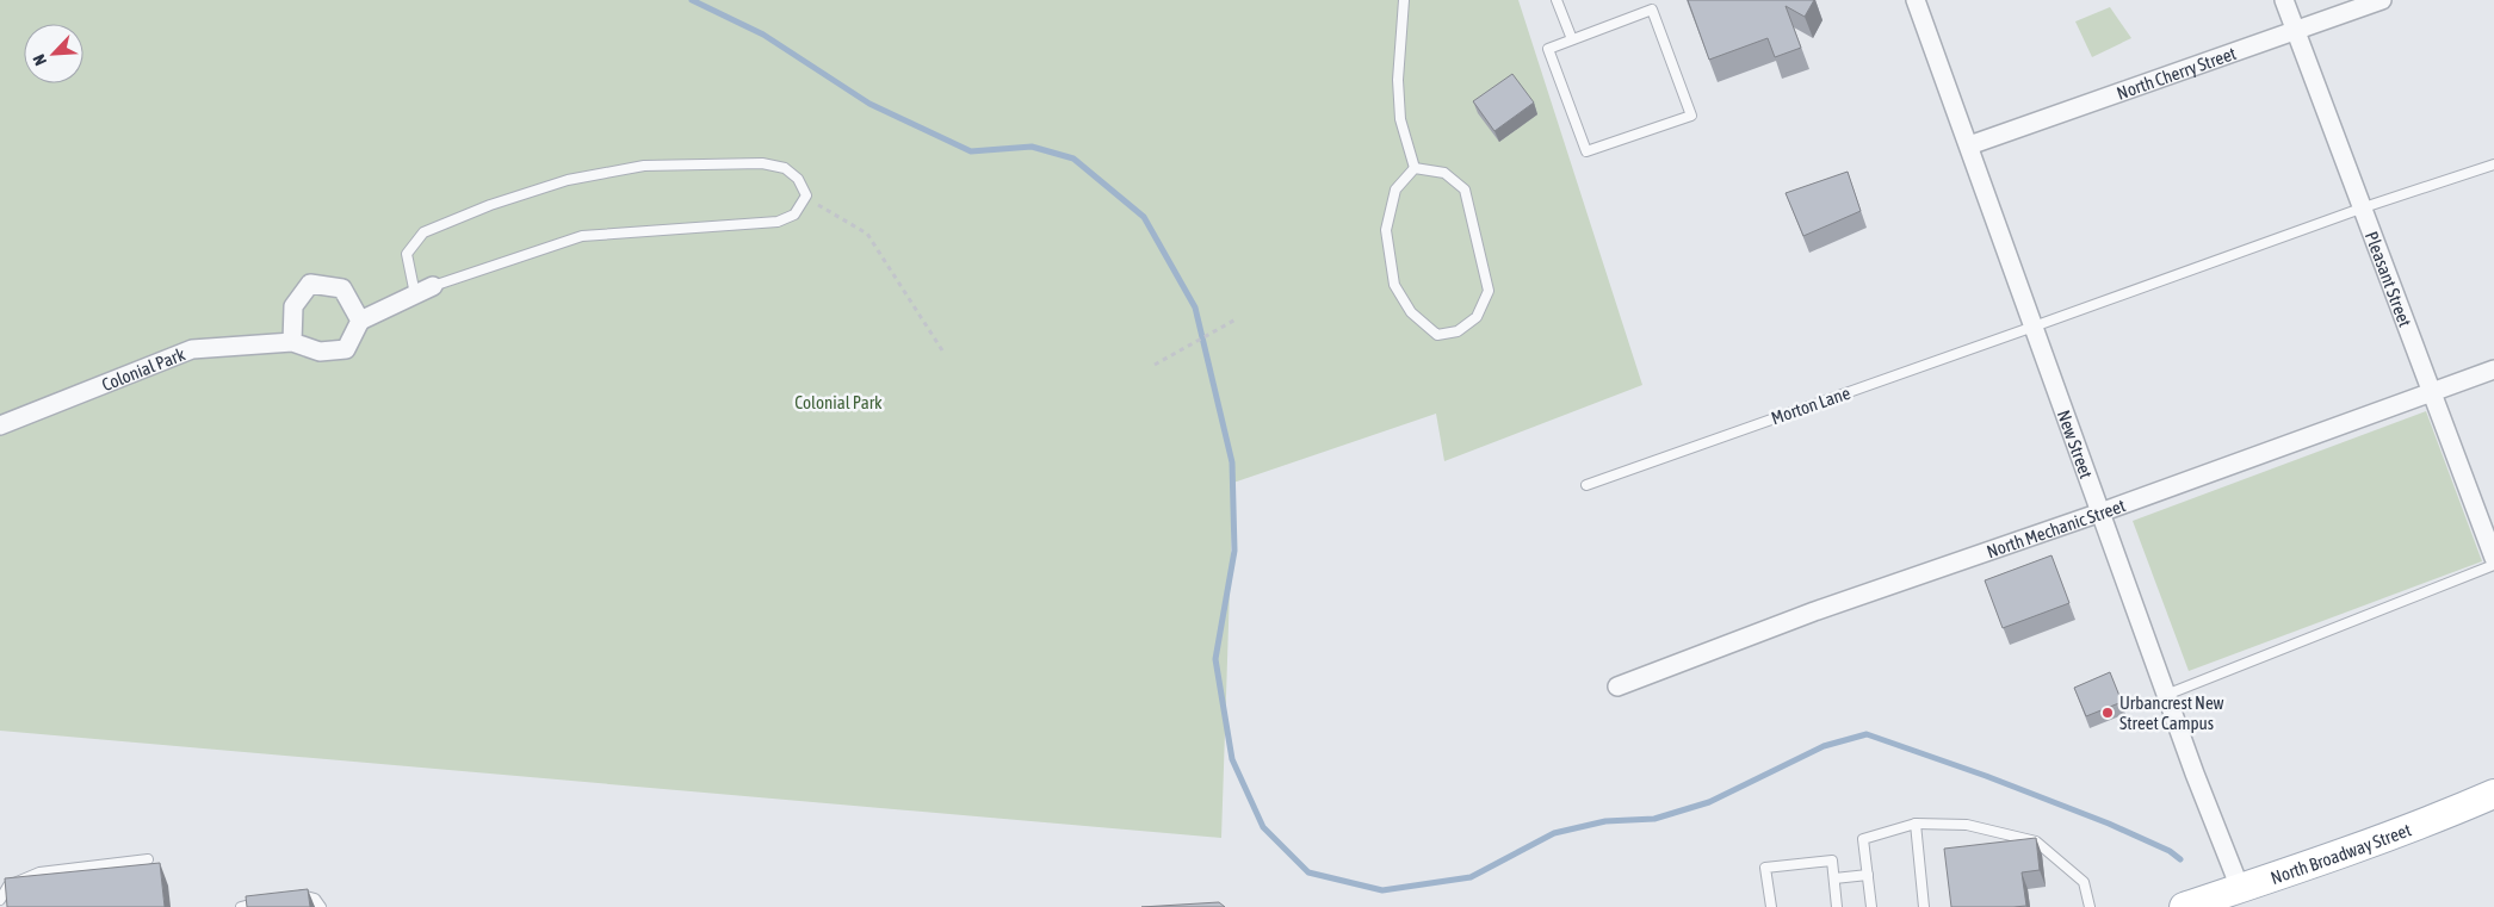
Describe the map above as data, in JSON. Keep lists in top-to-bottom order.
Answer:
{
  "streets": {
    "main road": ["North Broadway Street"],
    "street": [
      "North Cherry Street",
      "Pleasant Street",
      "Colonial Park",
      "New Street",
      "North Mechanic Street"
    ],
    "lane": ["Morton Lane"]
  },
  "crossings": [
    ["North Cherry Street", "Pleasant Street"],
    ["North Cherry Street", "New Street"],
    ["Pleasant Street", "Morton Lane"],
    ["Pleasant Street", "North Mechanic Street"],
    ["Morton Lane", "New Street"],
    ["New Street", "North Mechanic Street"],
    ["New Street", "North Broadway Street"]
  ],
  "parks": ["Colonial Park"],
  "places": ["Urbancrest New Street Campus"],
  "north": "bottom left"
}
